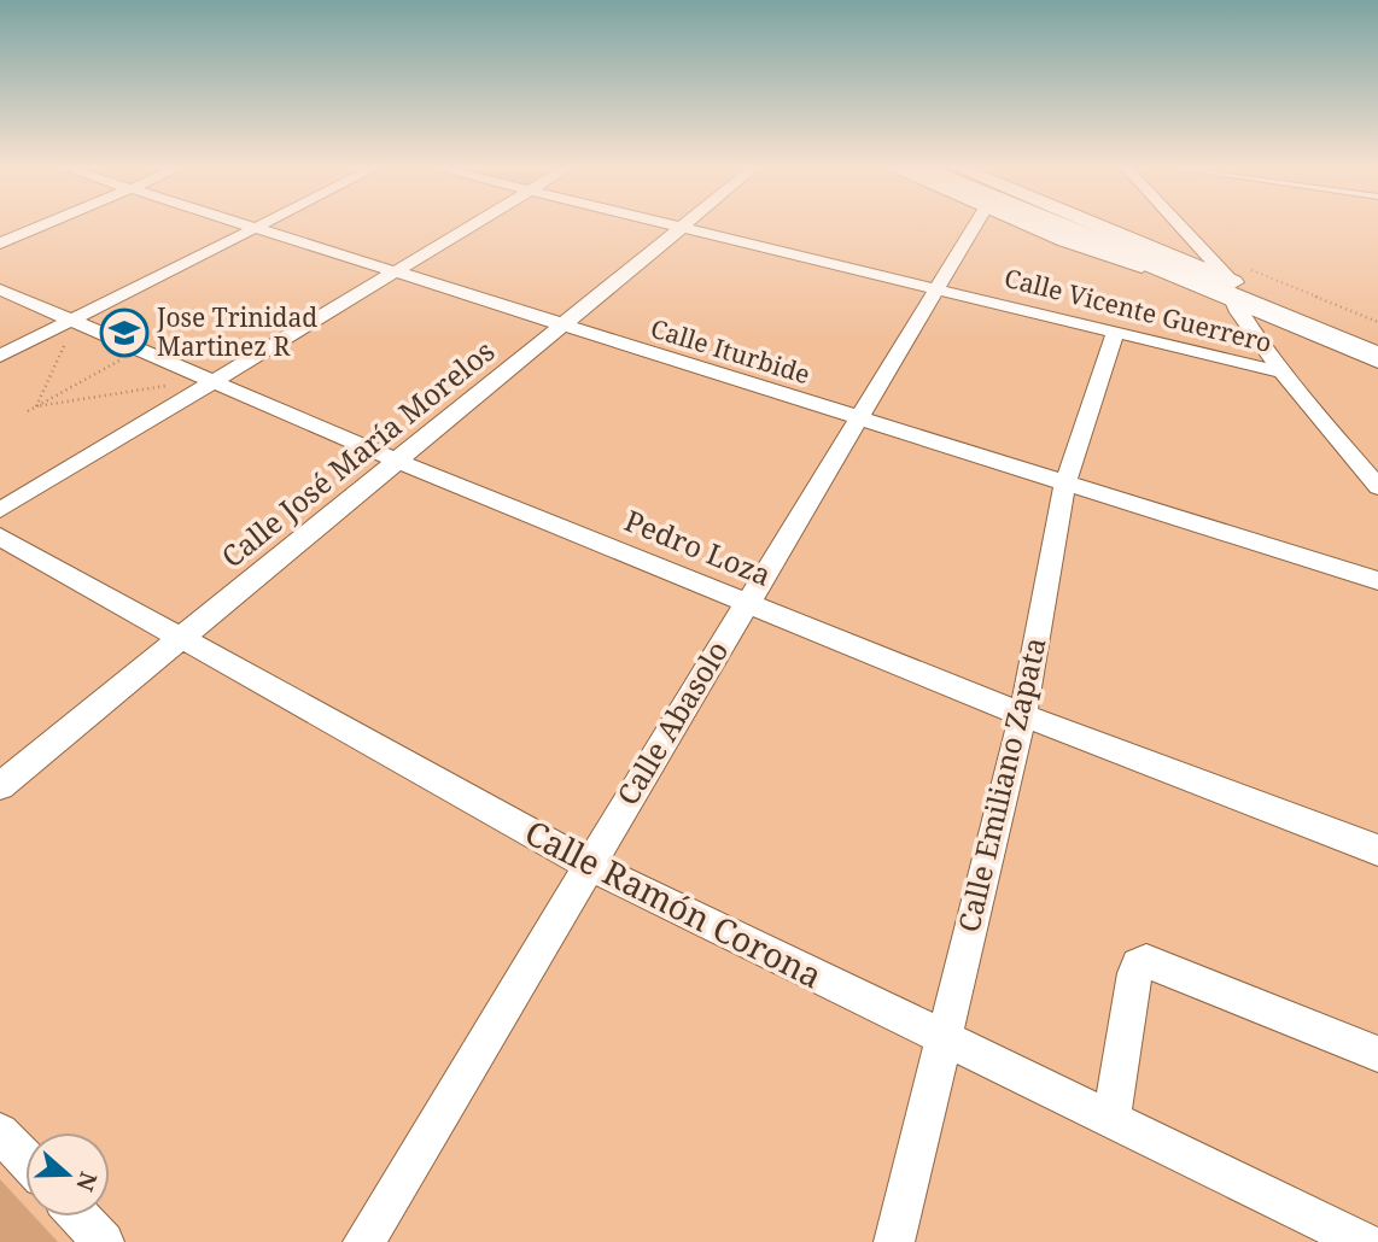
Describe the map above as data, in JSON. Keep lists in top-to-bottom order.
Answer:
{
  "streets": {
    "street": [
      "Calle Vicente Guerrero",
      "Calle Iturbide",
      "Calle José María Morelos",
      "Pedro Loza",
      "Calle Abasolo",
      "Calle Emiliano Zapata",
      "Calle Ramón Corona"
    ]
  },
  "crossings": [
    ["Calle Vicente Guerrero", "Calle José María Morelos"],
    ["Calle Vicente Guerrero", "Calle Abasolo"],
    ["Calle Vicente Guerrero", "Calle Emiliano Zapata"],
    ["Calle Iturbide", "Calle José María Morelos"],
    ["Calle Iturbide", "Calle Abasolo"],
    ["Calle Iturbide", "Calle Emiliano Zapata"],
    ["Calle José María Morelos", "Pedro Loza"],
    ["Calle José María Morelos", "Calle Ramón Corona"],
    ["Pedro Loza", "Calle Abasolo"],
    ["Pedro Loza", "Calle Emiliano Zapata"],
    ["Calle Abasolo", "Calle Ramón Corona"],
    ["Calle Emiliano Zapata", "Calle Ramón Corona"]
  ],
  "places": {
    "school or university": ["Jose Trinidad Martinez R"]
  },
  "north": "right"
}
